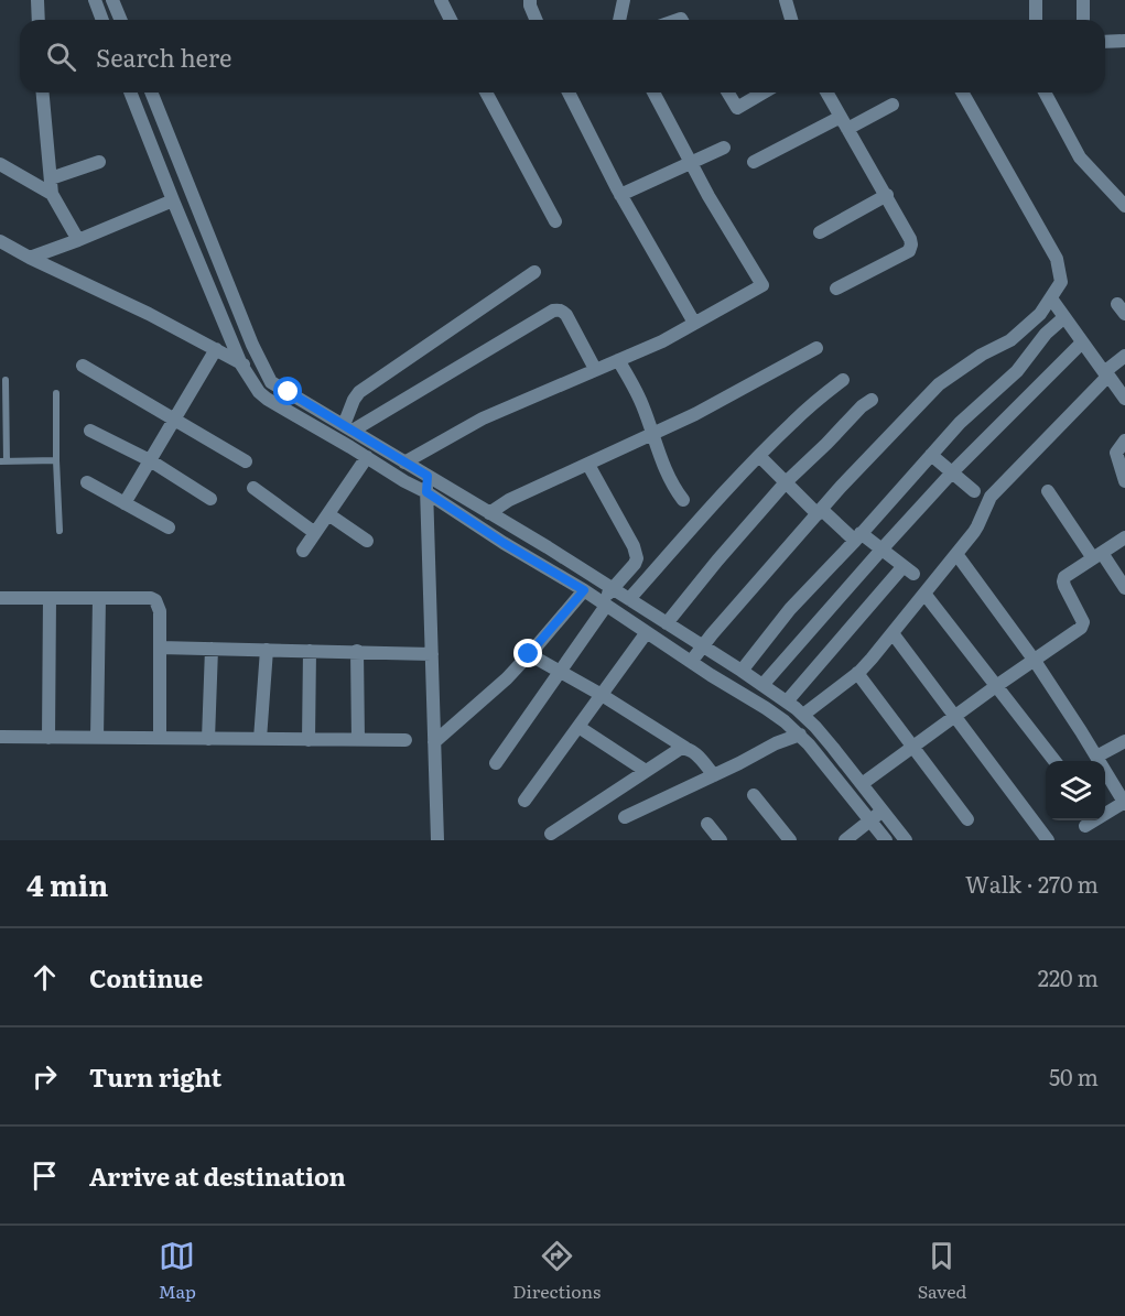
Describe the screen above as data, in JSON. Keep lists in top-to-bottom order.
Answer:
{
  "page": {
    "search": "Search here",
    "heading": ["4 min", "Walk · 270 m"],
    "list": [
      ["Continue", "220 m"],
      ["Turn right", "50 m"],
      "Arrive at destination"
    ],
    "nav": ["Map", "Directions", "Saved"]
  }
}
